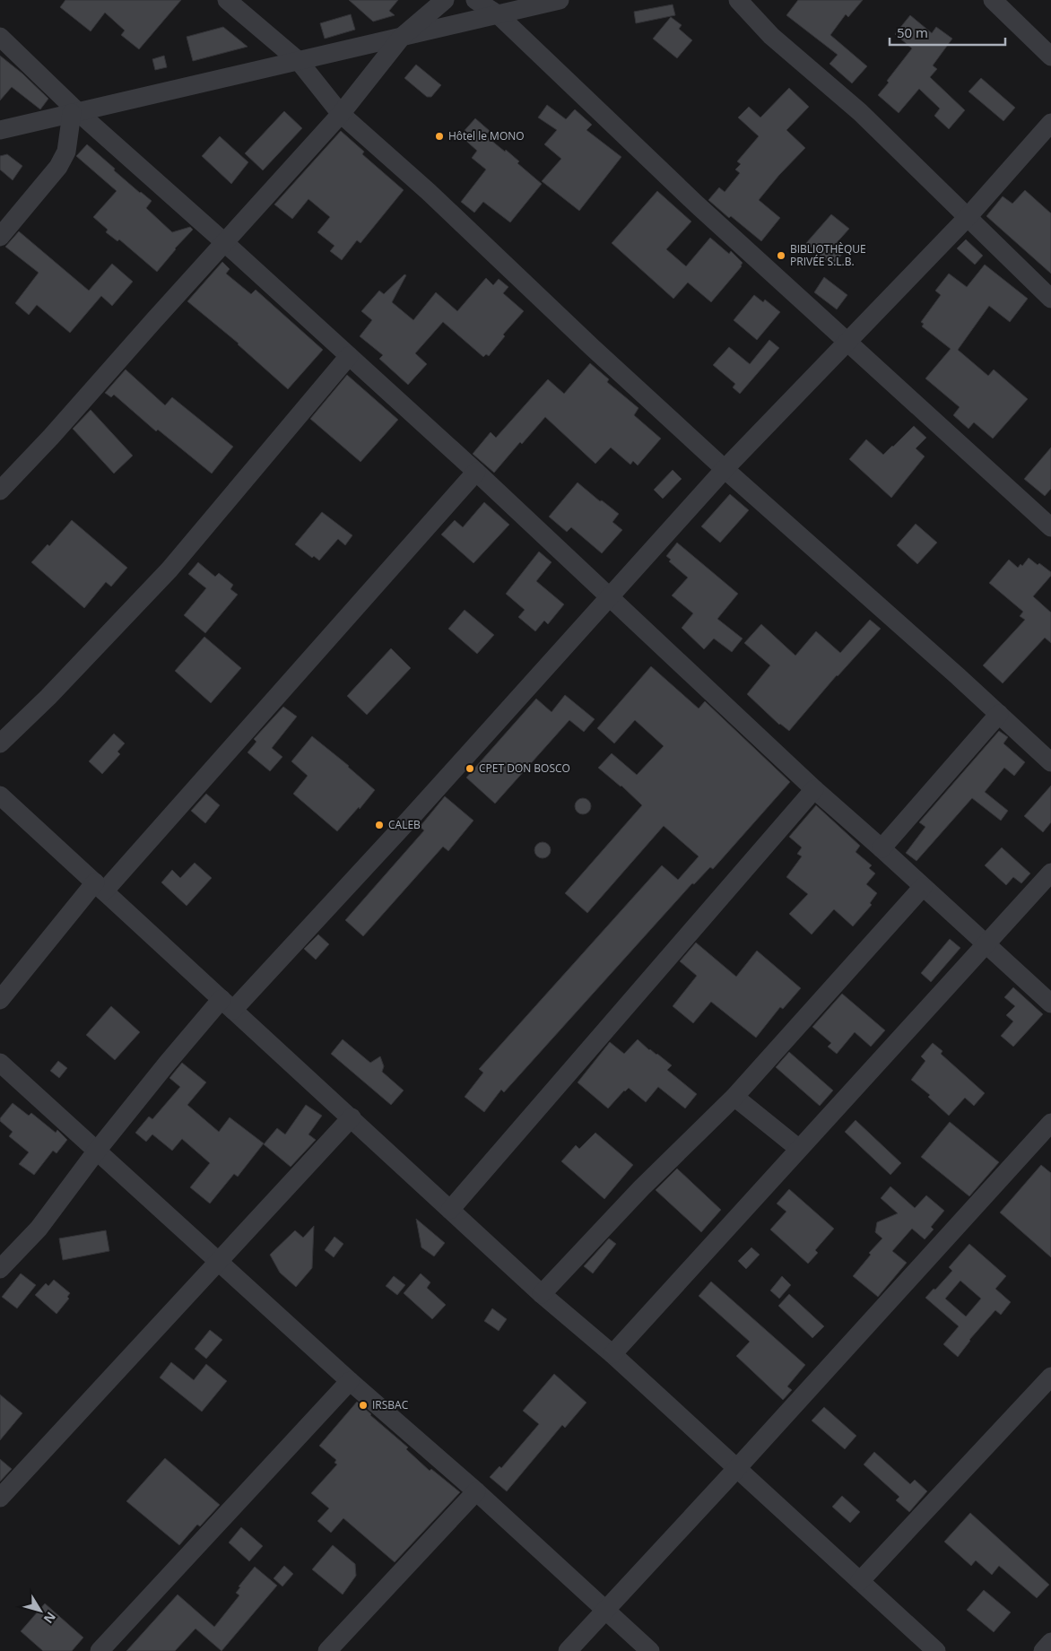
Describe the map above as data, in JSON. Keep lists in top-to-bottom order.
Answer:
{
  "places": [
    "Hôtel le MONO",
    "BIBLIOTHÈQUE PRIVÉE S.L.B.",
    "CPET DON BOSCO",
    "CALEB",
    "IRSBAC"
  ],
  "scale_bar": "50 m",
  "north": "bottom right"
}
